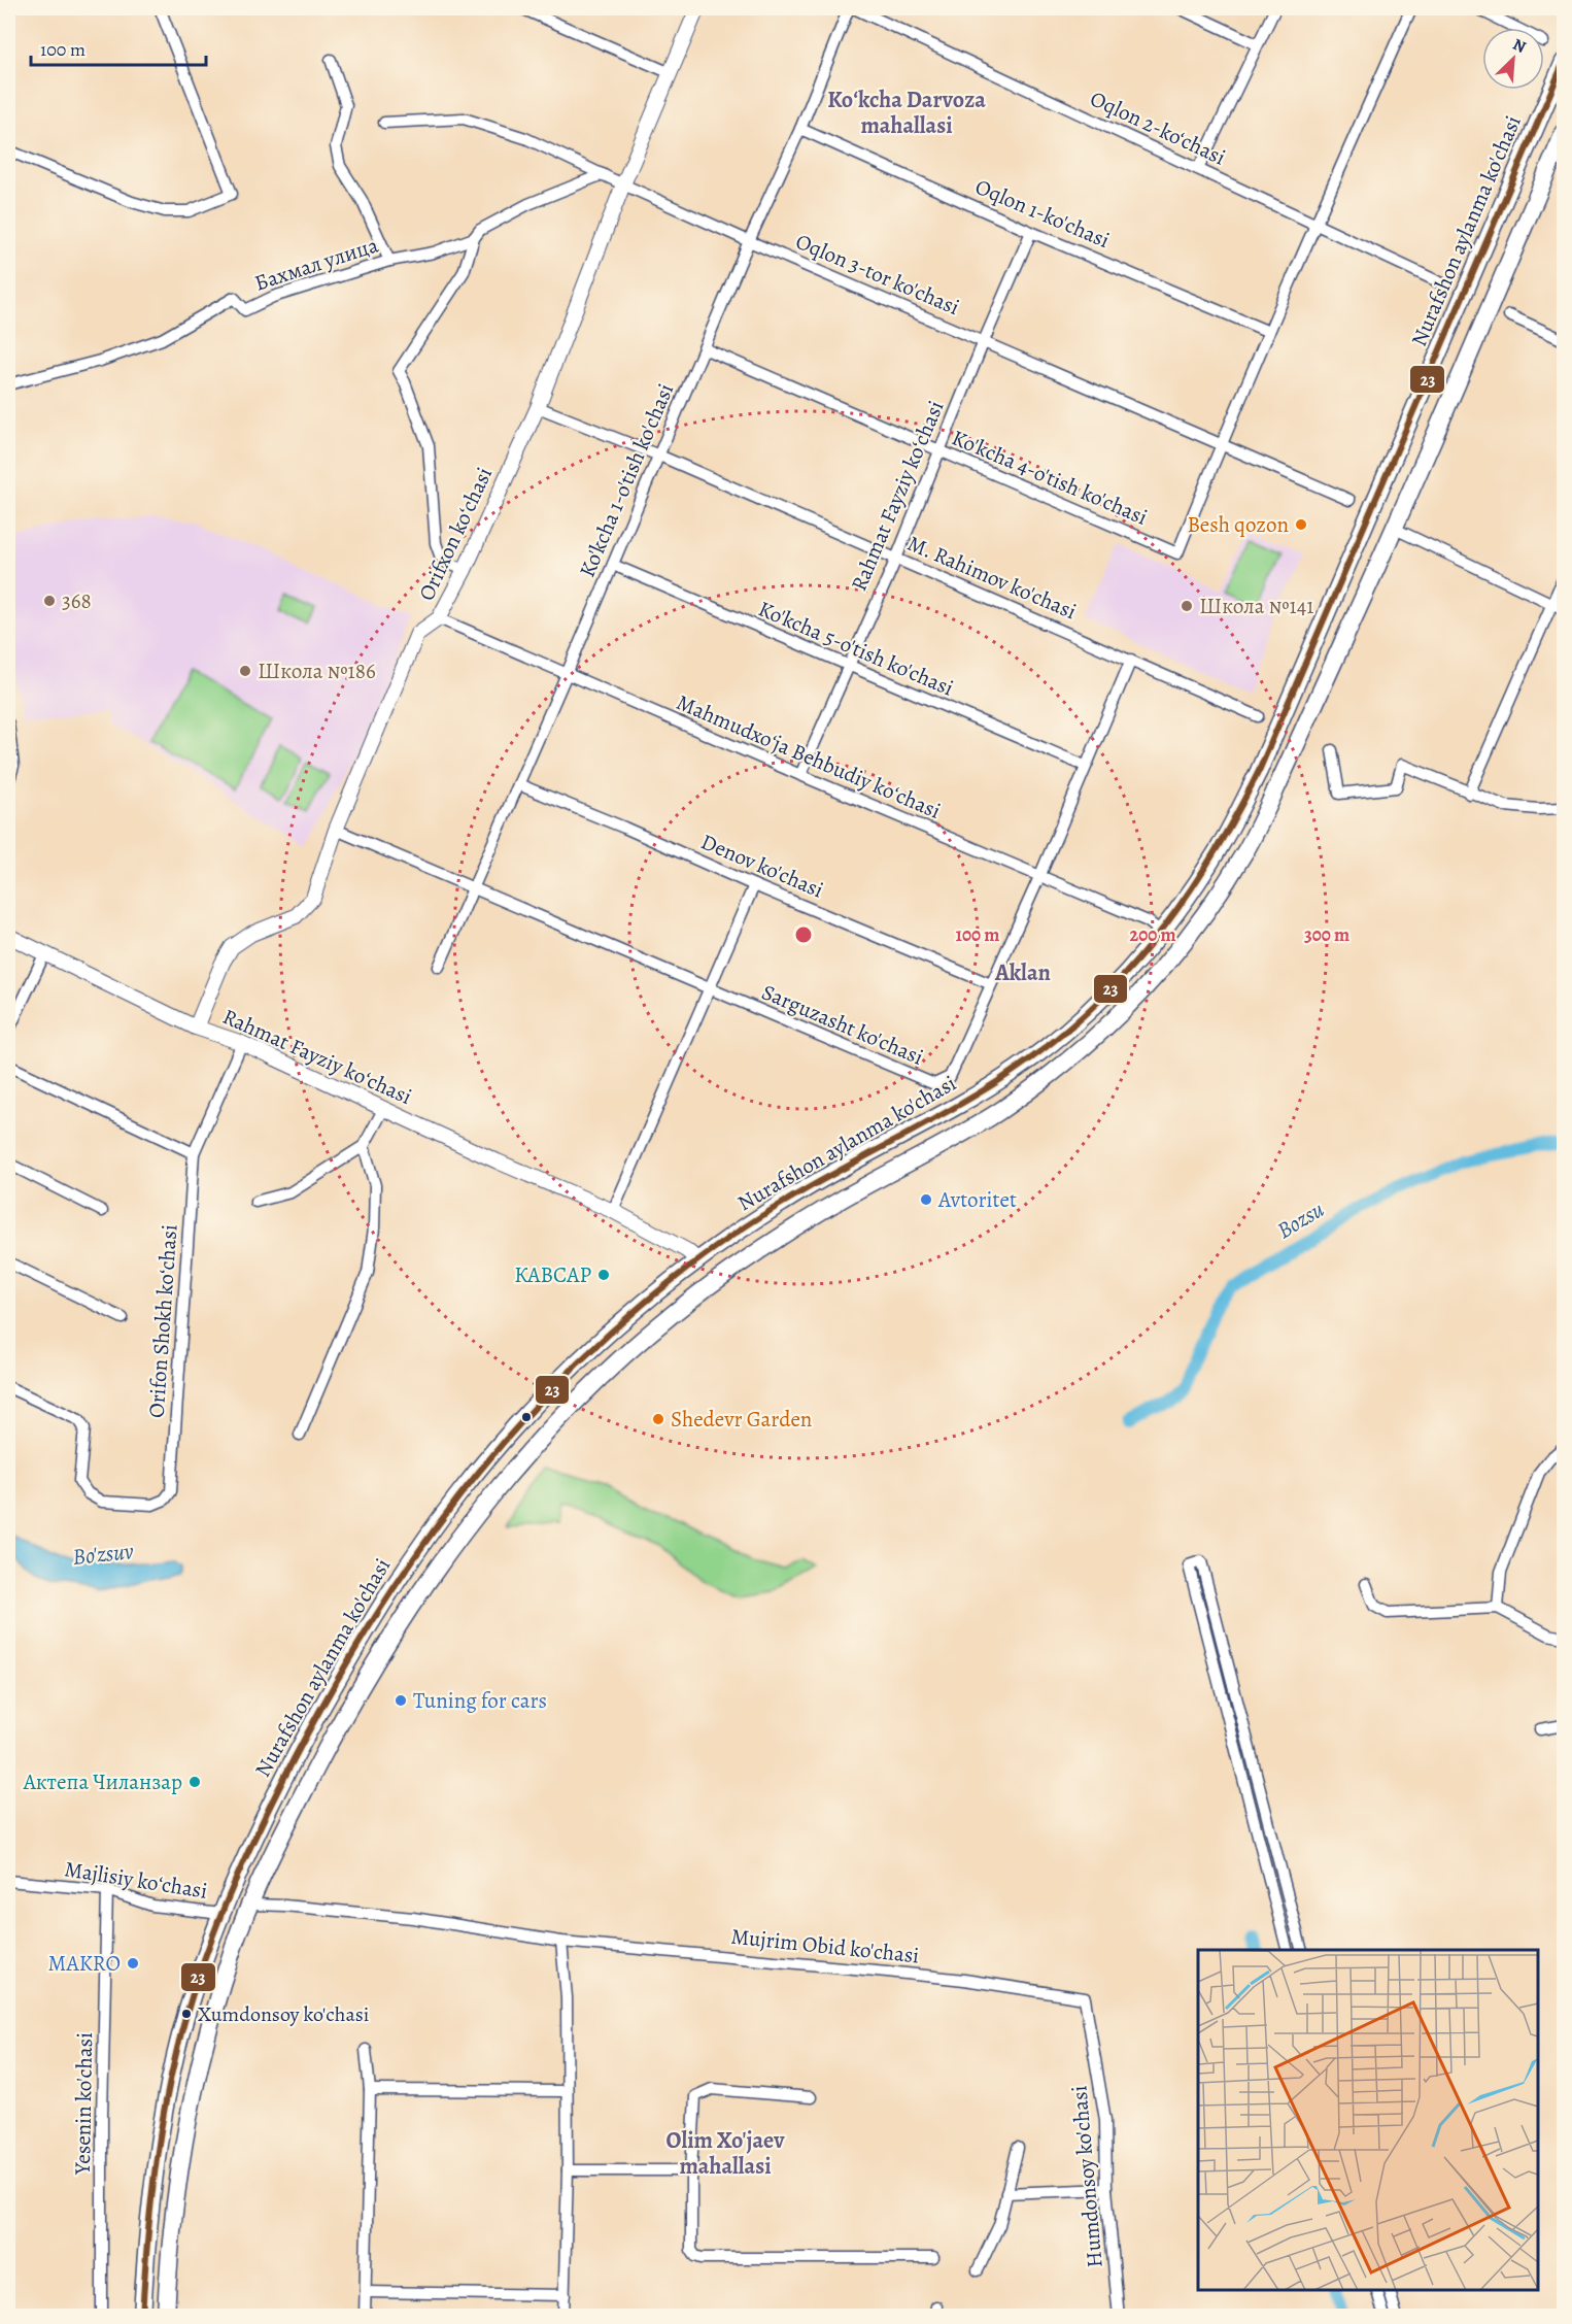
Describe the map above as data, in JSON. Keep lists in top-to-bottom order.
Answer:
{
  "streets": {
    "main road": ["Nurafshon aylanma ko'chasi"],
    "street": [
      "Oqlon 2-ko‘chasi",
      "Oqlon 1-ko'chasi",
      "Бахмал улица",
      "Oqlon 3-tor ko'chasi",
      "Ko'kcha 4-o'tish ko'chasi",
      "Ko'kcha 1-o'tish ko'chasi",
      "Rahmat Fayziy koʻchasi",
      "Orifxon koʻchasi",
      "M. Rahimov ko'chasi",
      "Ko'kcha 5-o'tish ko'chasi",
      "Mahmudxoʻja Behbudiy koʻchasi",
      "Denov ko'chasi",
      "Sarguzasht ko'chasi",
      "Orifon Shokh koʻchasi",
      "Majlisiy koʻchasi",
      "Mujrim Obid ko'chasi",
      "Yesenin ko'chasi",
      "Humdonsoy ko'chasi"
    ]
  },
  "crossings": [
    ["Oqlon 1-ko'chasi", "Ko'kcha 1-o'tish ko'chasi"],
    ["Oqlon 1-ko'chasi", "Rahmat Fayziy koʻchasi"],
    ["Nurafshon aylanma ko'chasi", "Rahmat Fayziy koʻchasi"],
    ["Nurafshon aylanma ko'chasi", "Mahmudxoʻja Behbudiy koʻchasi"],
    ["Nurafshon aylanma ko'chasi", "Majlisiy koʻchasi"],
    ["Nurafshon aylanma ko'chasi", "Mujrim Obid ko'chasi"],
    ["Бахмал улица", "Oqlon 3-tor ko'chasi"],
    ["Oqlon 3-tor ko'chasi", "Ko'kcha 4-o'tish ko'chasi"],
    ["Oqlon 3-tor ko'chasi", "Ko'kcha 1-o'tish ko'chasi"],
    ["Oqlon 3-tor ko'chasi", "Rahmat Fayziy koʻchasi"],
    ["Oqlon 3-tor ko'chasi", "Orifxon koʻchasi"],
    ["Ko'kcha 4-o'tish ko'chasi", "Ko'kcha 1-o'tish ko'chasi"],
    ["Ko'kcha 4-o'tish ko'chasi", "Rahmat Fayziy koʻchasi"],
    ["Ko'kcha 1-o'tish ko'chasi", "M. Rahimov ko'chasi"],
    ["Ko'kcha 1-o'tish ko'chasi", "Ko'kcha 5-o'tish ko'chasi"],
    ["Ko'kcha 1-o'tish ko'chasi", "Mahmudxoʻja Behbudiy koʻchasi"],
    ["Ko'kcha 1-o'tish ko'chasi", "Denov ko'chasi"],
    ["Ko'kcha 1-o'tish ko'chasi", "Sarguzasht ko'chasi"],
    ["Rahmat Fayziy koʻchasi", "Orifxon koʻchasi"],
    ["Rahmat Fayziy koʻchasi", "M. Rahimov ko'chasi"],
    ["Rahmat Fayziy koʻchasi", "Ko'kcha 5-o'tish ko'chasi"],
    ["Rahmat Fayziy koʻchasi", "Mahmudxoʻja Behbudiy koʻchasi"],
    ["Rahmat Fayziy koʻchasi", "Orifon Shokh koʻchasi"],
    ["Orifxon koʻchasi", "M. Rahimov ko'chasi"],
    ["Orifxon koʻchasi", "Mahmudxoʻja Behbudiy koʻchasi"],
    ["Orifxon koʻchasi", "Sarguzasht ko'chasi"],
    ["M. Rahimov ko'chasi", "Sarguzasht ko'chasi"],
    ["Ko'kcha 5-o'tish ko'chasi", "Sarguzasht ko'chasi"],
    ["Mahmudxoʻja Behbudiy koʻchasi", "Sarguzasht ko'chasi"],
    ["Denov ko'chasi", "Sarguzasht ko'chasi"],
    ["Majlisiy koʻchasi", "Yesenin ko'chasi"],
    ["Mujrim Obid ko'chasi", "Humdonsoy ko'chasi"]
  ],
  "districts": ["Koʻkcha Darvoza mahallasi", "Aklan", "Olim Xo'jaev mahallasi"],
  "water": ["Bozsu", "Bo'zsuv"],
  "places": [
    "Besh qozon",
    "368",
    "Школа №141",
    "Школа №186",
    "Avtoritet",
    "КАВСАР",
    "Shedevr Garden",
    "Tuning for cars",
    "Актепа Чиланзар",
    "MAKRO",
    "Xumdonsoy ko'chasi"
  ],
  "lines": ["transit line 23"],
  "scale_bar": "100 m",
  "north": "top right",
  "rings": ["100 m", "200 m", "300 m"]
}
